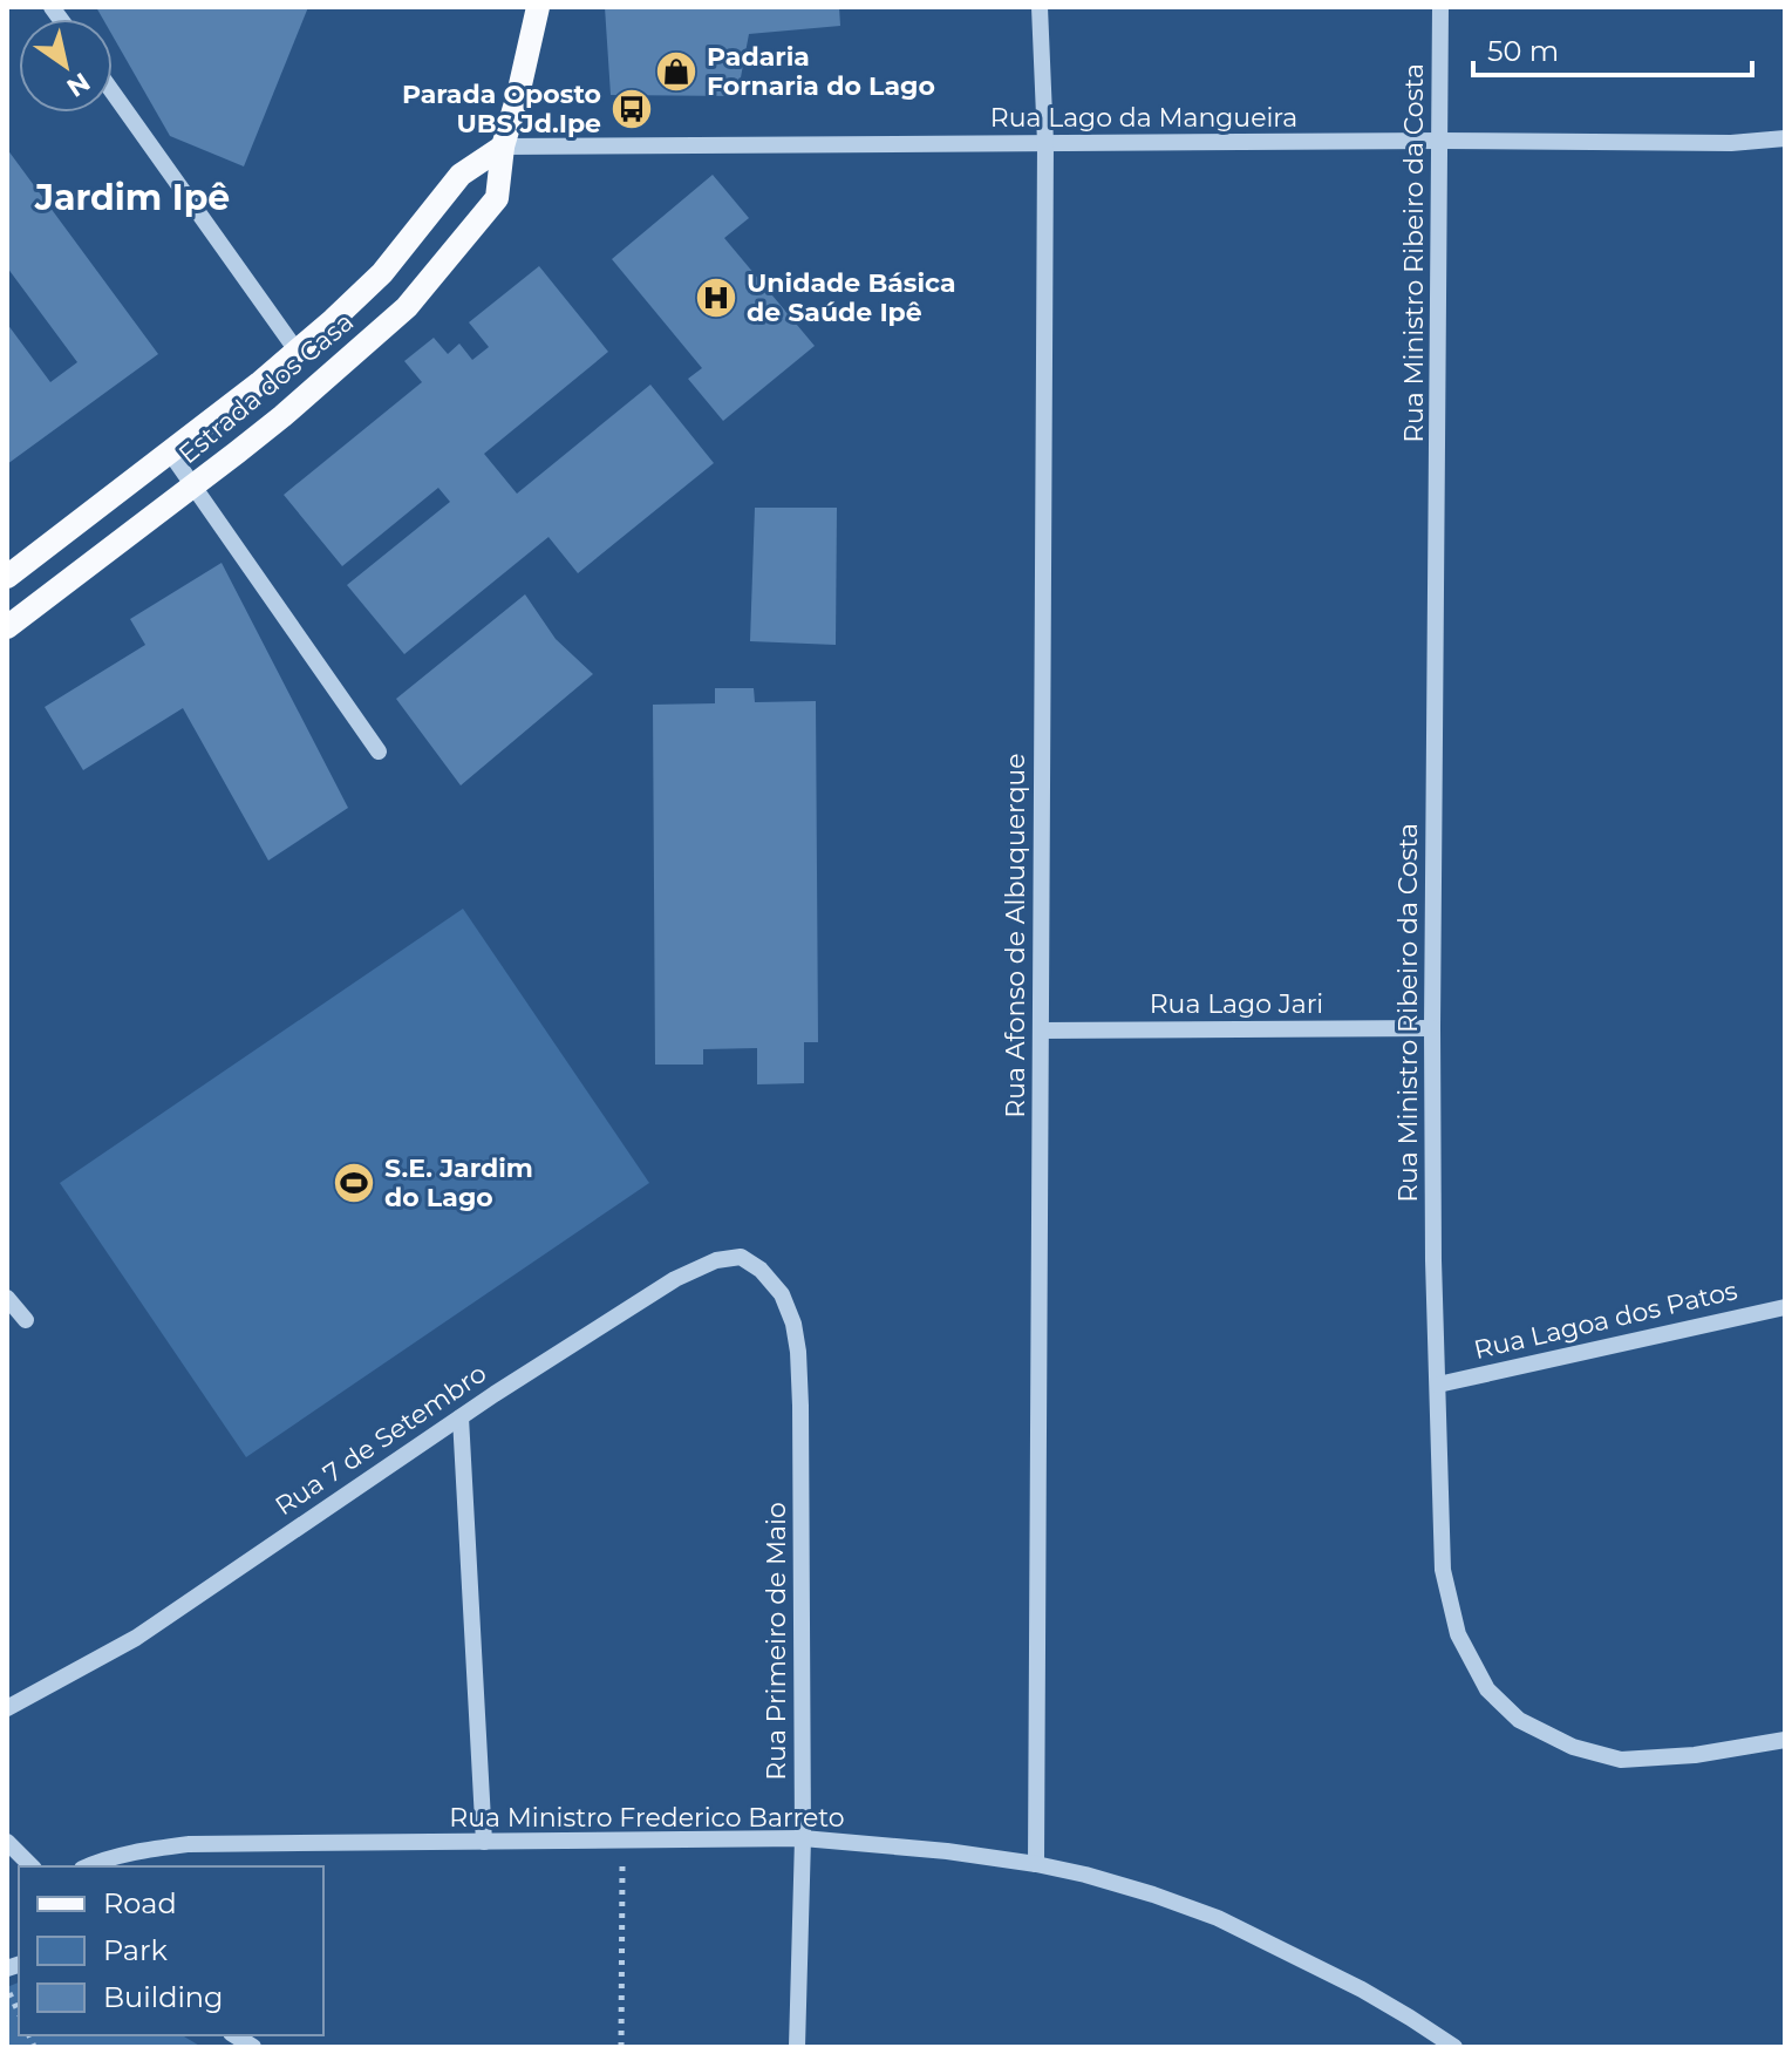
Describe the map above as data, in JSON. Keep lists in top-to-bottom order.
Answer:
{
  "streets": {
    "main road": ["Estrada dos Casa"],
    "street": [
      "Rua Lago da Mangueira",
      "Rua Ministro Ribeiro da Costa",
      "Rua Afonso de Albuquerque",
      "Rua Lago Jari",
      "Rua Lagoa dos Patos",
      "Rua 7 de Setembro",
      "Rua Primeiro de Maio",
      "Rua Ministro Frederico Barreto"
    ]
  },
  "crossings": [
    ["Rua Lago da Mangueira", "Rua Ministro Ribeiro da Costa"],
    ["Rua Lago da Mangueira", "Estrada dos Casa"],
    ["Rua Lago da Mangueira", "Rua Afonso de Albuquerque"],
    ["Rua Ministro Ribeiro da Costa", "Rua Lago Jari"],
    ["Rua Ministro Ribeiro da Costa", "Rua Lagoa dos Patos"],
    ["Rua Afonso de Albuquerque", "Rua Lago Jari"],
    ["Rua Afonso de Albuquerque", "Rua Ministro Frederico Barreto"],
    ["Rua 7 de Setembro", "Rua Primeiro de Maio"],
    ["Rua Primeiro de Maio", "Rua Ministro Frederico Barreto"]
  ],
  "districts": ["Jardim Ipê"],
  "places": {
    "shop": ["Padaria Fornaria do Lago"],
    "bus stop": ["Parada Oposto UBS Jd.Ipe"],
    "hospital": ["Unidade Básica de Saúde Ipê"],
    "sports": ["S.E. Jardim do Lago"]
  },
  "legend": ["Road", "Park", "Building"],
  "scale_bar": "50 m",
  "north": "bottom right"
}
